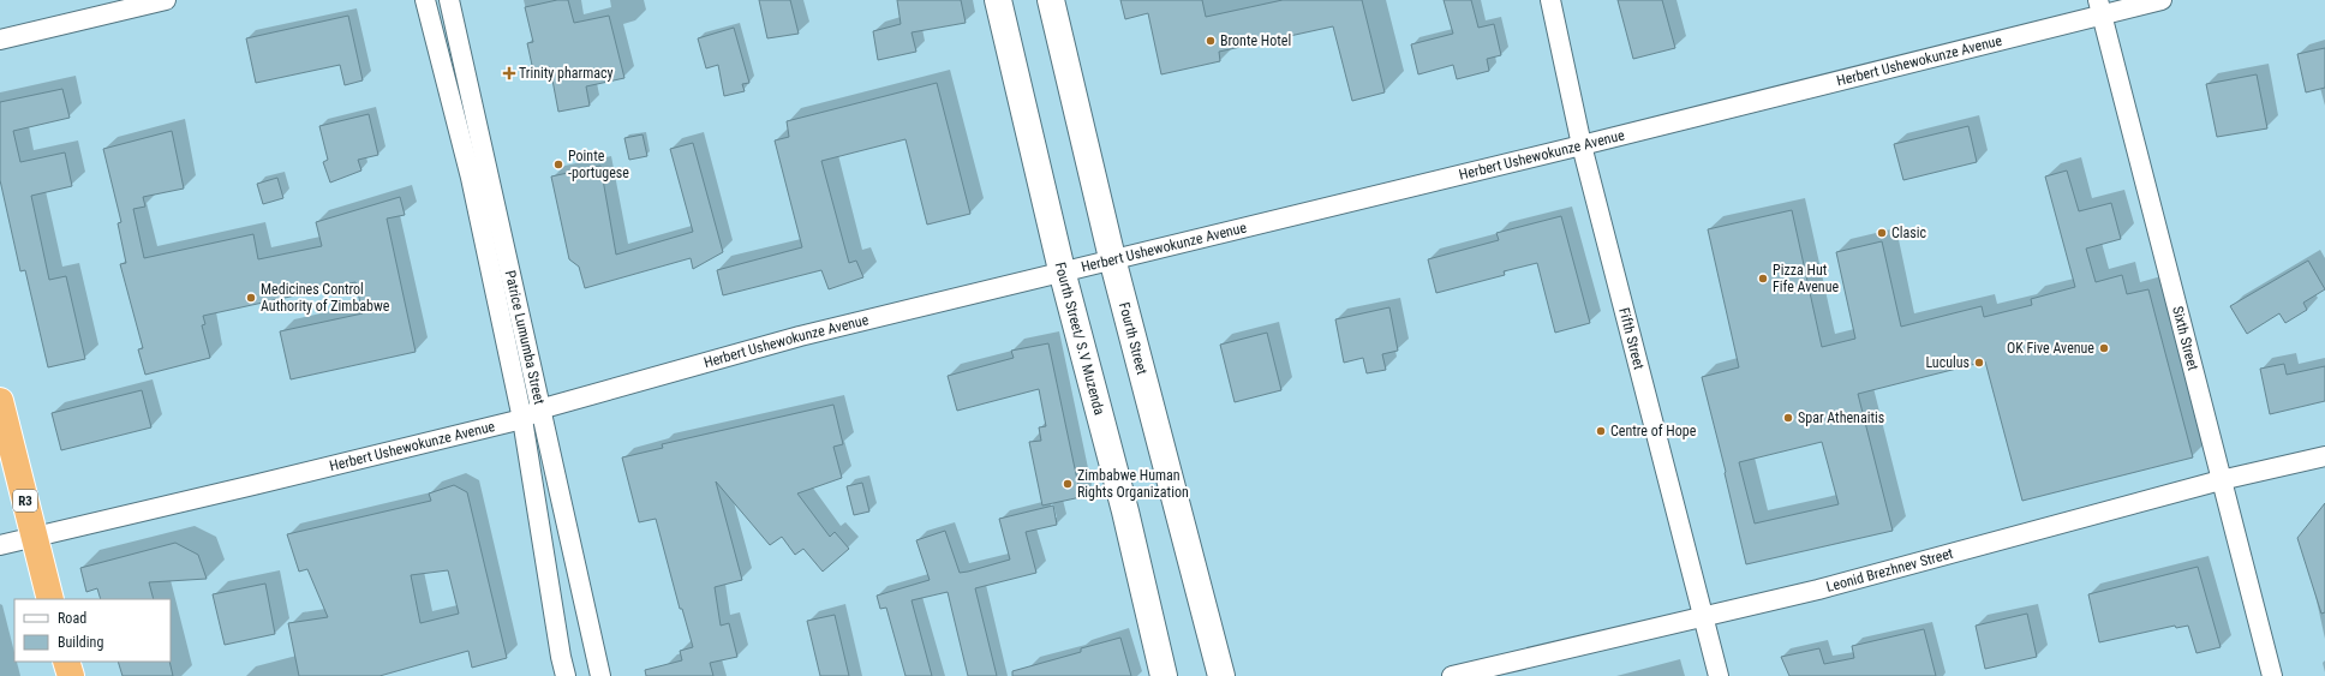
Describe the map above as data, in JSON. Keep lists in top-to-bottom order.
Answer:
{
  "streets": {
    "highway": ["R3"],
    "main road": ["Fourth Street/ S.V Muzenda", "Fourth Street"],
    "street": [
      "Herbert Ushewokunze Avenue",
      "Patrice Lumumba Street",
      "Fifth Street",
      "Sixth Street",
      "Leonid Brezhnev Street"
    ]
  },
  "crossings": [
    ["Herbert Ushewokunze Avenue", "Patrice Lumumba Street"],
    ["Herbert Ushewokunze Avenue", "Fourth Street/ S.V Muzenda"],
    ["Herbert Ushewokunze Avenue", "Fourth Street"],
    ["Herbert Ushewokunze Avenue", "Fifth Street"],
    ["Herbert Ushewokunze Avenue", "Sixth Street"],
    ["Herbert Ushewokunze Avenue", "R3"],
    ["Fifth Street", "Leonid Brezhnev Street"],
    ["Sixth Street", "Leonid Brezhnev Street"]
  ],
  "places": {
    "other": [
      "Bronte Hotel",
      "Pointe -portugese",
      "Clasic",
      "Pizza Hut Fife Avenue",
      "Medicines Control Authority of Zimbabwe",
      "OK Five Avenue",
      "Luculus",
      "Spar Athenaitis",
      "Centre of Hope",
      "Zimbabwe Human Rights Organization"
    ],
    "health": ["Trinity pharmacy"]
  },
  "legend": ["Road", "Building"]
}
